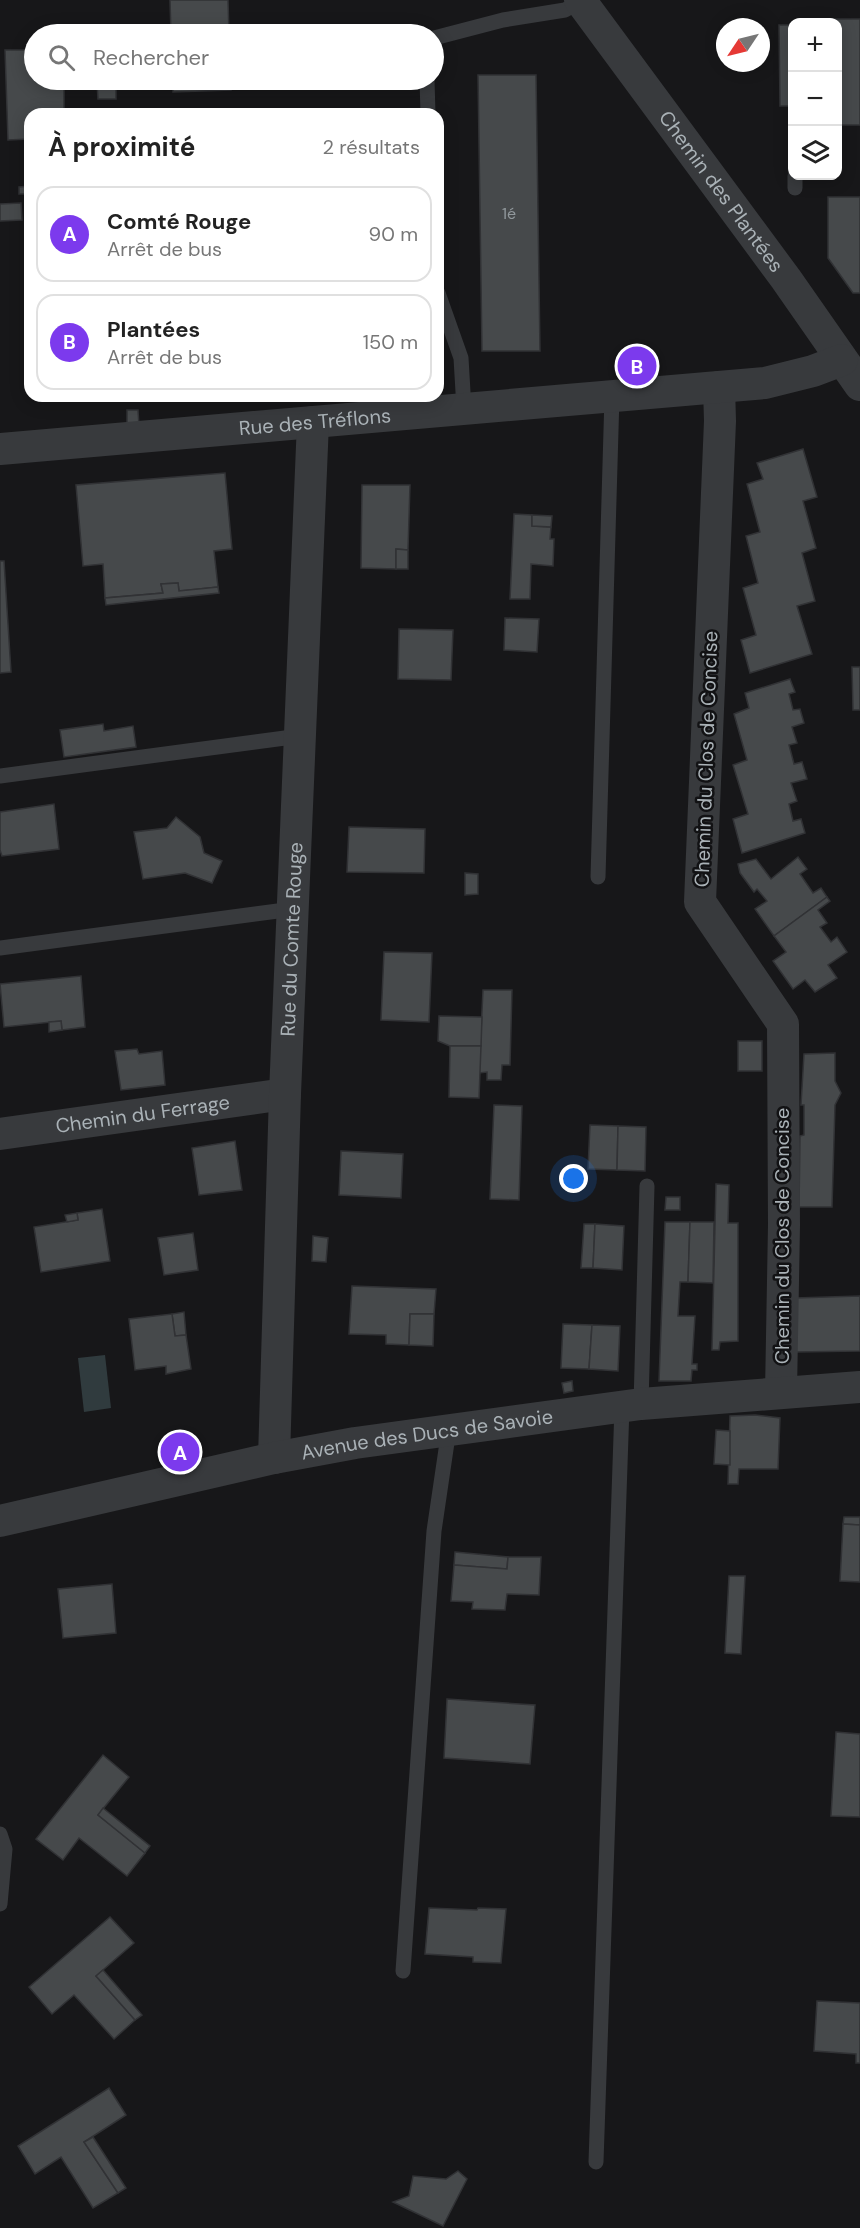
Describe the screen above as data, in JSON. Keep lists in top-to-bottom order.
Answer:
{
  "streets": {
    "street": [
      "Chemin des Plantées",
      "Rue des Tréflons",
      "Chemin du Clos de Concise",
      "Rue du Comte Rouge",
      "Chemin du Ferrage",
      "Avenue des Ducs de Savoie"
    ]
  },
  "crossings": [
    ["Chemin des Plantées", "Rue des Tréflons"],
    ["Rue des Tréflons", "Chemin du Clos de Concise"],
    ["Rue des Tréflons", "Rue du Comte Rouge"],
    ["Chemin du Clos de Concise", "Avenue des Ducs de Savoie"],
    ["Rue du Comte Rouge", "Chemin du Ferrage"],
    ["Rue du Comte Rouge", "Avenue des Ducs de Savoie"]
  ],
  "house_numbers": ["1é"],
  "north": "bottom left",
  "page": {
    "map_buttons": ["+", "−"],
    "search": "Rechercher",
    "heading": ["À proximité", "2 résultats"],
    "list": [
      {
        "mark": "A",
        "name": "Comté Rouge",
        "note": "Arrêt de bus",
        "value": "90 m"
      },
      {
        "mark": "B",
        "name": "Plantées",
        "note": "Arrêt de bus",
        "value": "150 m"
      }
    ],
    "pins": ["B", "A"]
  }
}
